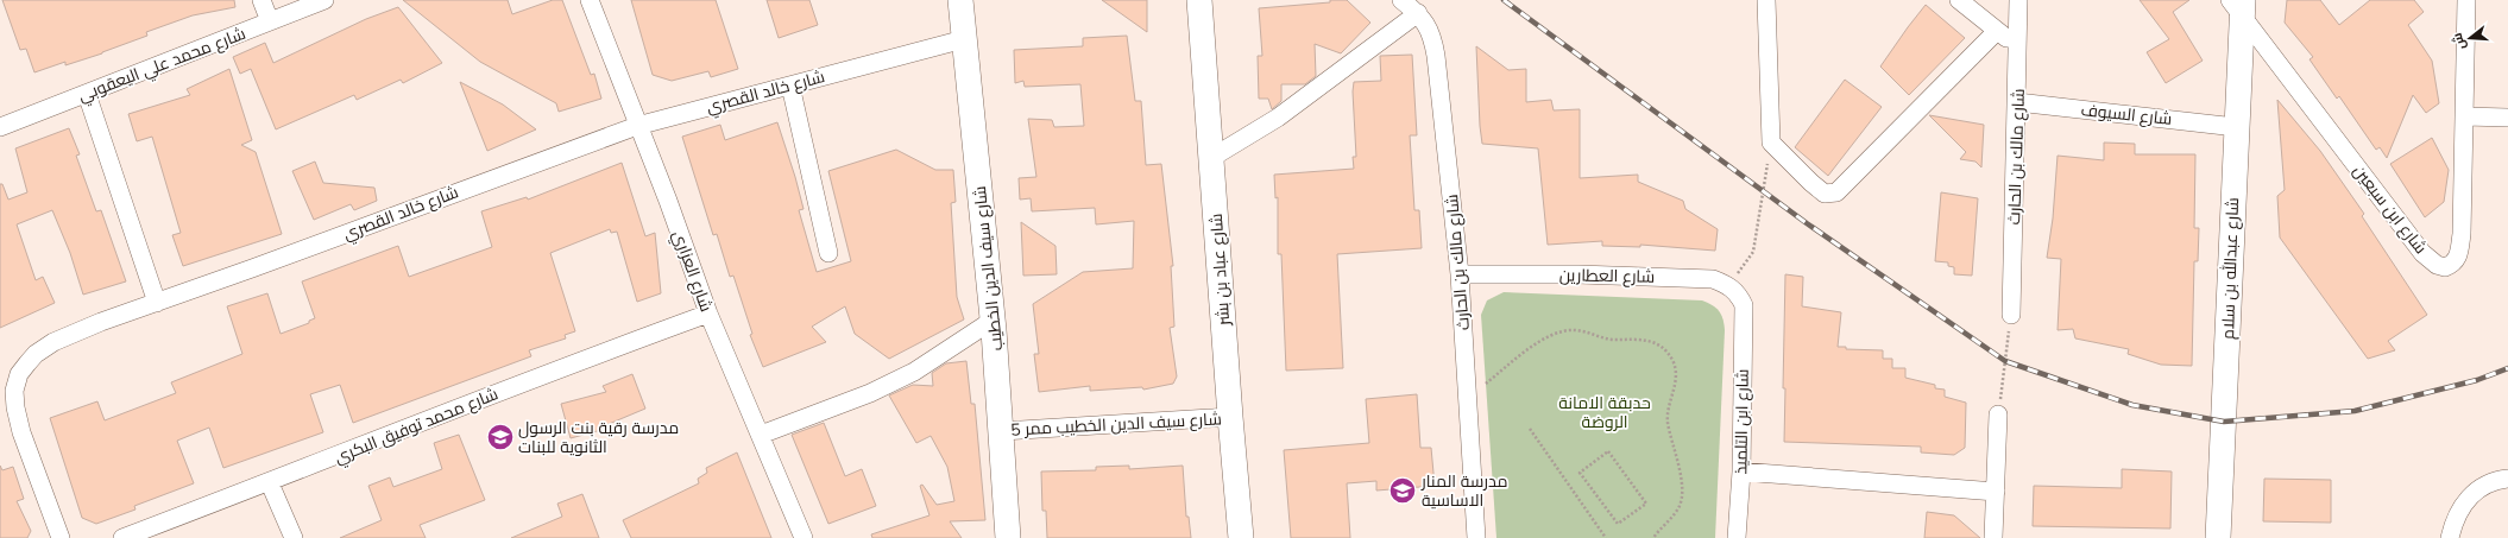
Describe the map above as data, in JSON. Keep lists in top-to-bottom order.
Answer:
{
  "streets": {
    "street": [
      "شارع محمد علي اليعقوبي",
      "شارع خالد القصري",
      "شارع السيوف",
      "شارع مالك بن الحارث",
      "شارع ابن سبعين",
      "شارع سيف الدين الخطيب",
      "شارع عبدالله بن سلام",
      "شارع عباد بن بشر",
      "شارع العزاري",
      "شارع العطارين",
      "شارع ابن التلميذ",
      "شارع سيف الدين الخطيب ممر 5",
      "شارع محمد توفيق البكري"
    ]
  },
  "crossings": [
    ["شارع خالد القصري", "شارع سيف الدين الخطيب"],
    ["شارع خالد القصري", "شارع العزاري"],
    ["شارع السيوف", "شارع مالك بن الحارث"],
    ["شارع السيوف", "شارع عبدالله بن سلام"],
    ["شارع مالك بن الحارث", "شارع العطارين"],
    ["شارع ابن سبعين", "شارع عبدالله بن سلام"],
    ["شارع سيف الدين الخطيب", "شارع سيف الدين الخطيب ممر 5"],
    ["شارع عباد بن بشر", "شارع سيف الدين الخطيب ممر 5"],
    ["شارع العزاري", "شارع محمد توفيق البكري"],
    ["شارع العطارين", "شارع ابن التلميذ"]
  ],
  "parks": ["حدبقة الامانة الروضة"],
  "places": {
    "school or university": ["مدرسة رقية بنت الرسول الثانوية للبنات", "مدرسة المنار الاساسية"]
  },
  "north": "left"
}
